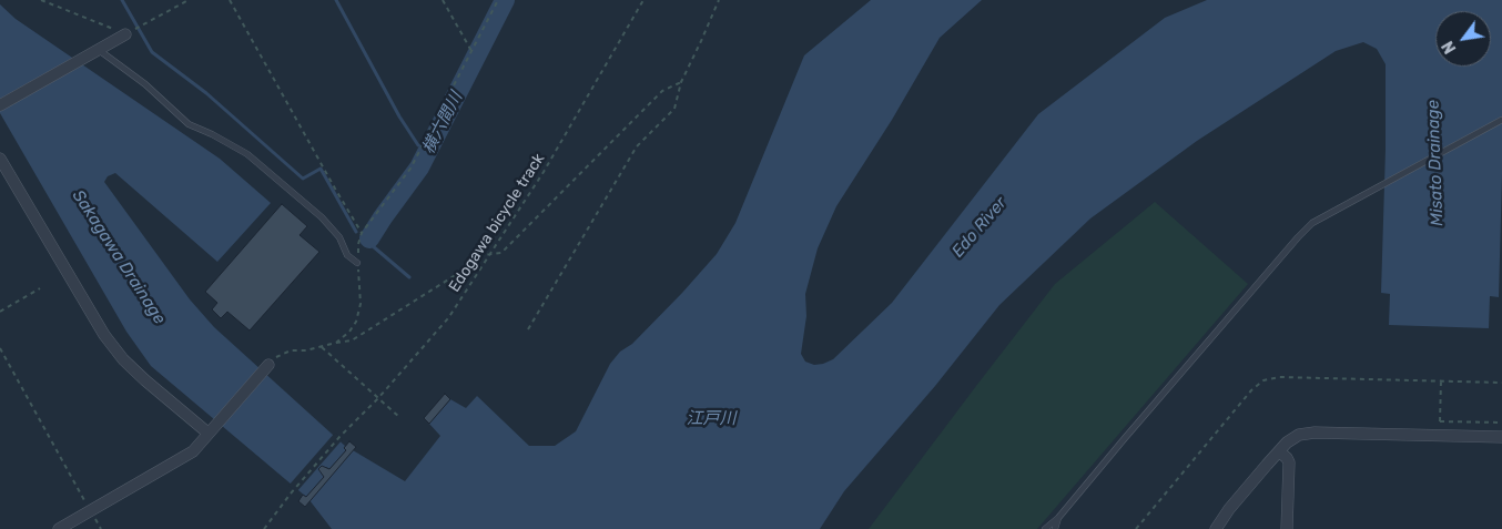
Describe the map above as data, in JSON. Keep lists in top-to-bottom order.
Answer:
{
  "streets": {
    "path": ["Edogawa bicycle track"]
  },
  "water": [
    "横六間川",
    "Misato Drainage",
    "Edo River",
    "Sakagawa Drainage",
    "江戸川"
  ],
  "north": "bottom left"
}
